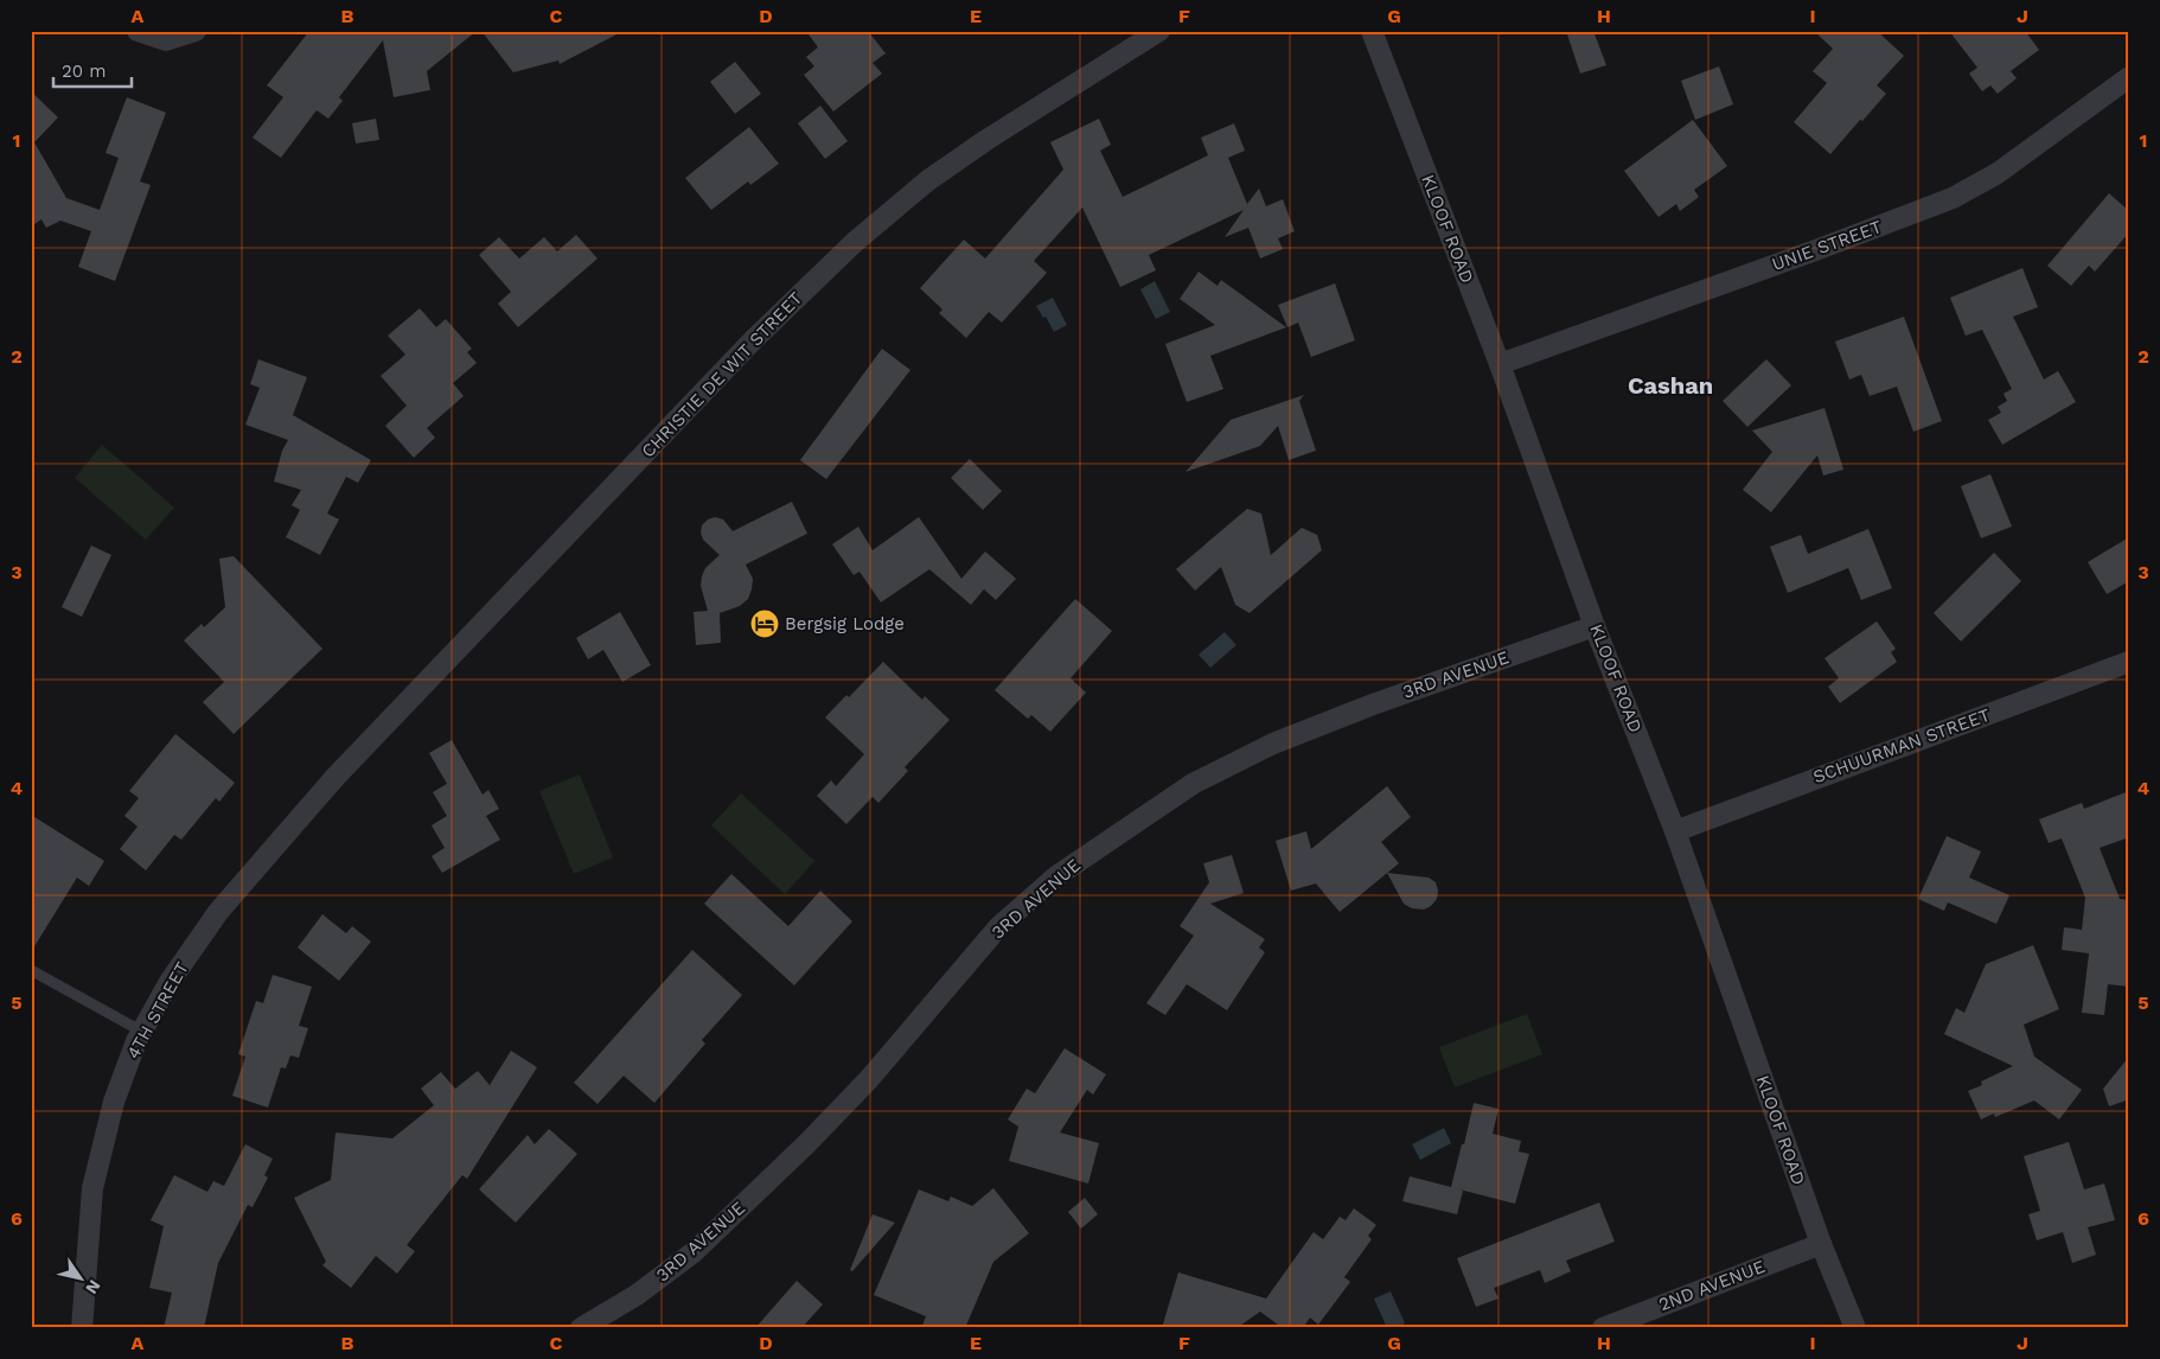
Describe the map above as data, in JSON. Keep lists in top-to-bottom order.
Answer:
{
  "streets": {
    "street": [
      "KLOOF ROAD",
      "UNIE STREET",
      "CHRISTIE DE WIT STREET",
      "3RD AVENUE",
      "SCHUURMAN STREET",
      "4TH STREET",
      "2ND AVENUE"
    ]
  },
  "crossings": [
    ["KLOOF ROAD", "UNIE STREET"],
    ["KLOOF ROAD", "3RD AVENUE"],
    ["KLOOF ROAD", "SCHUURMAN STREET"],
    ["KLOOF ROAD", "2ND AVENUE"],
    ["CHRISTIE DE WIT STREET", "4TH STREET"]
  ],
  "districts": ["Cashan"],
  "places": {
    "hotel": ["Bergsig Lodge"]
  },
  "scale_bar": "20 m",
  "north": "bottom right",
  "grid": {
    "columns": [
      "A",
      "B",
      "C",
      "D",
      "E",
      "F",
      "G",
      "H",
      "I",
      "J"
    ],
    "rows": [
      "1",
      "2",
      "3",
      "4",
      "5",
      "6"
    ]
  }
}
